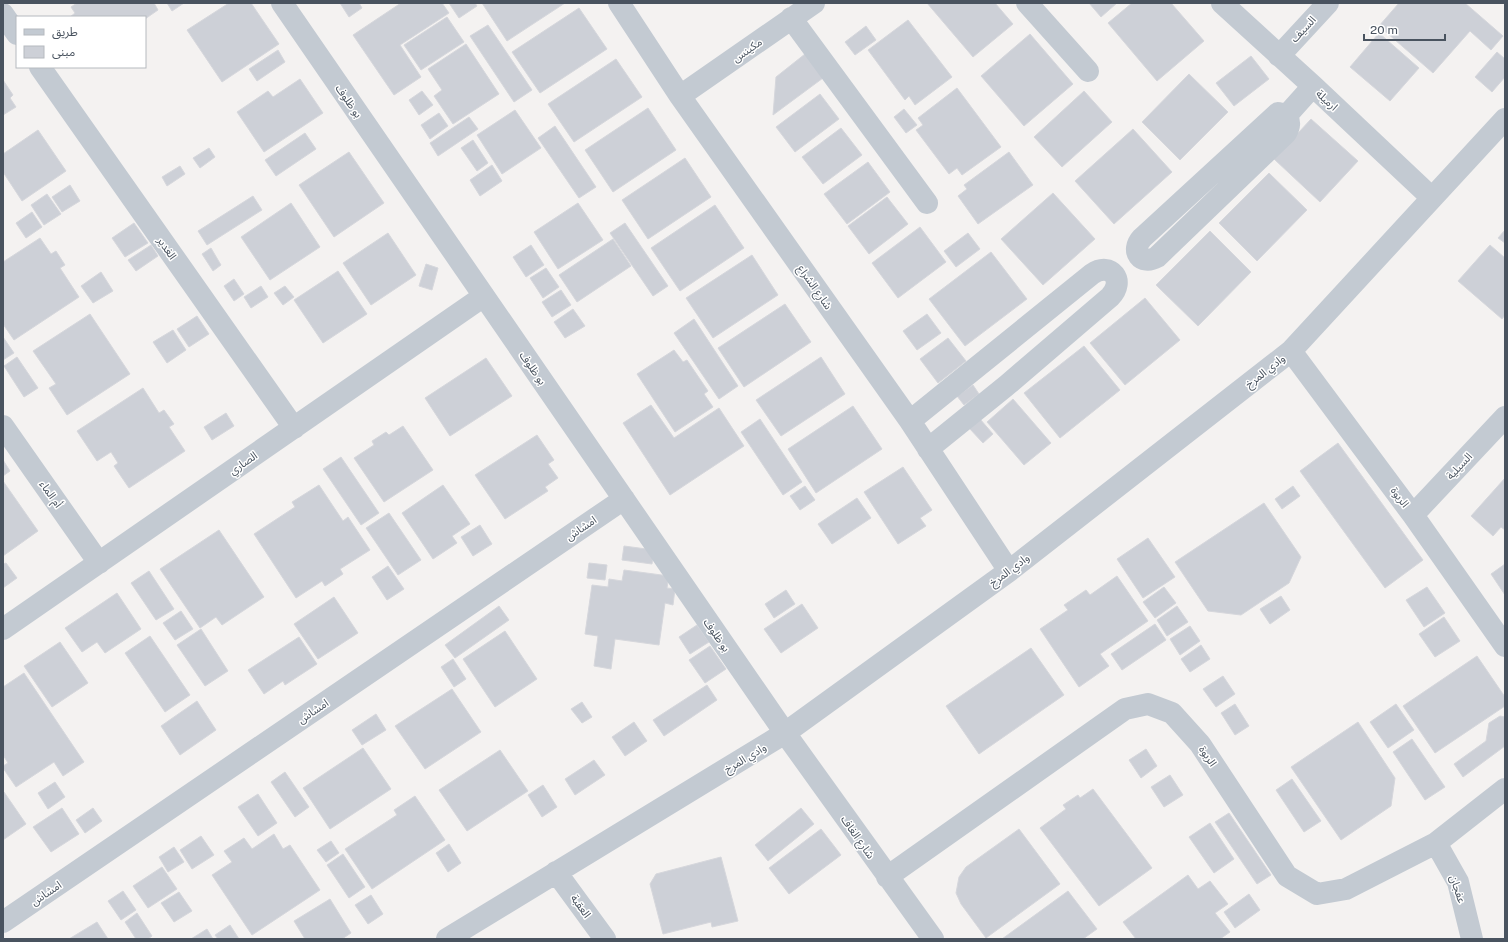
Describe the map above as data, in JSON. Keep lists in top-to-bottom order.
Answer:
{
  "streets": {
    "street": [
      "السيف",
      "مكينس",
      "ارميلة",
      "بو ظلوف",
      "الغدير",
      "شارع الشراع",
      "وادي المرخ",
      "الصاري",
      "السيلية",
      "أم الماء",
      "الربوة",
      "امشاش",
      "شارع الغاف",
      "عفجان",
      "العقبة"
    ]
  },
  "crossings": [
    ["السيف", "ارميلة"],
    ["مكينس", "شارع الشراع"],
    ["ارميلة", "وادي المرخ"],
    ["بو ظلوف", "وادي المرخ"],
    ["بو ظلوف", "الصاري"],
    ["بو ظلوف", "امشاش"],
    ["بو ظلوف", "شارع الغاف"],
    ["الغدير", "الصاري"],
    ["شارع الشراع", "وادي المرخ"],
    ["وادي المرخ", "الربوة"],
    ["وادي المرخ", "شارع الغاف"],
    ["وادي المرخ", "العقبة"],
    ["الصاري", "أم الماء"],
    ["السيلية", "الربوة"],
    ["الربوة", "شارع الغاف"],
    ["الربوة", "عفجان"]
  ],
  "legend": ["طريق", "مبنى"],
  "scale_bar": "20 m"
}
